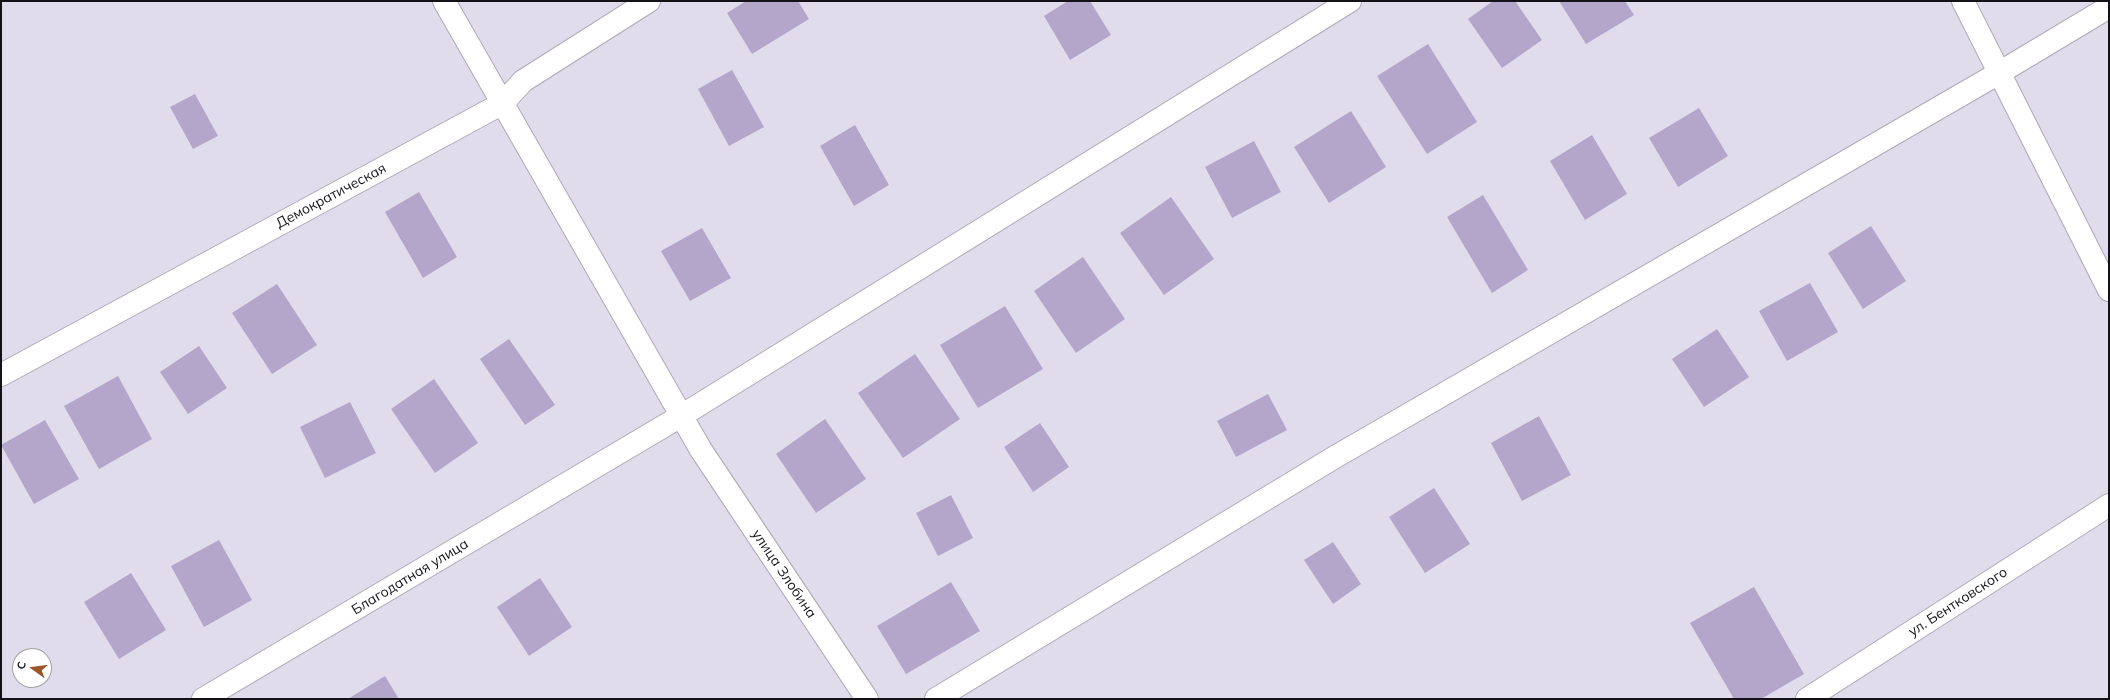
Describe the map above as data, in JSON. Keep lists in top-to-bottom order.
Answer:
{
  "streets": {
    "street": [
      "Демократическая",
      "улица Злобина",
      "Благодатная улица",
      "ул. Бентковского"
    ]
  },
  "crossings": [
    ["Демократическая", "улица Злобина"],
    ["улица Злобина", "Благодатная улица"]
  ],
  "north": "left"
}
